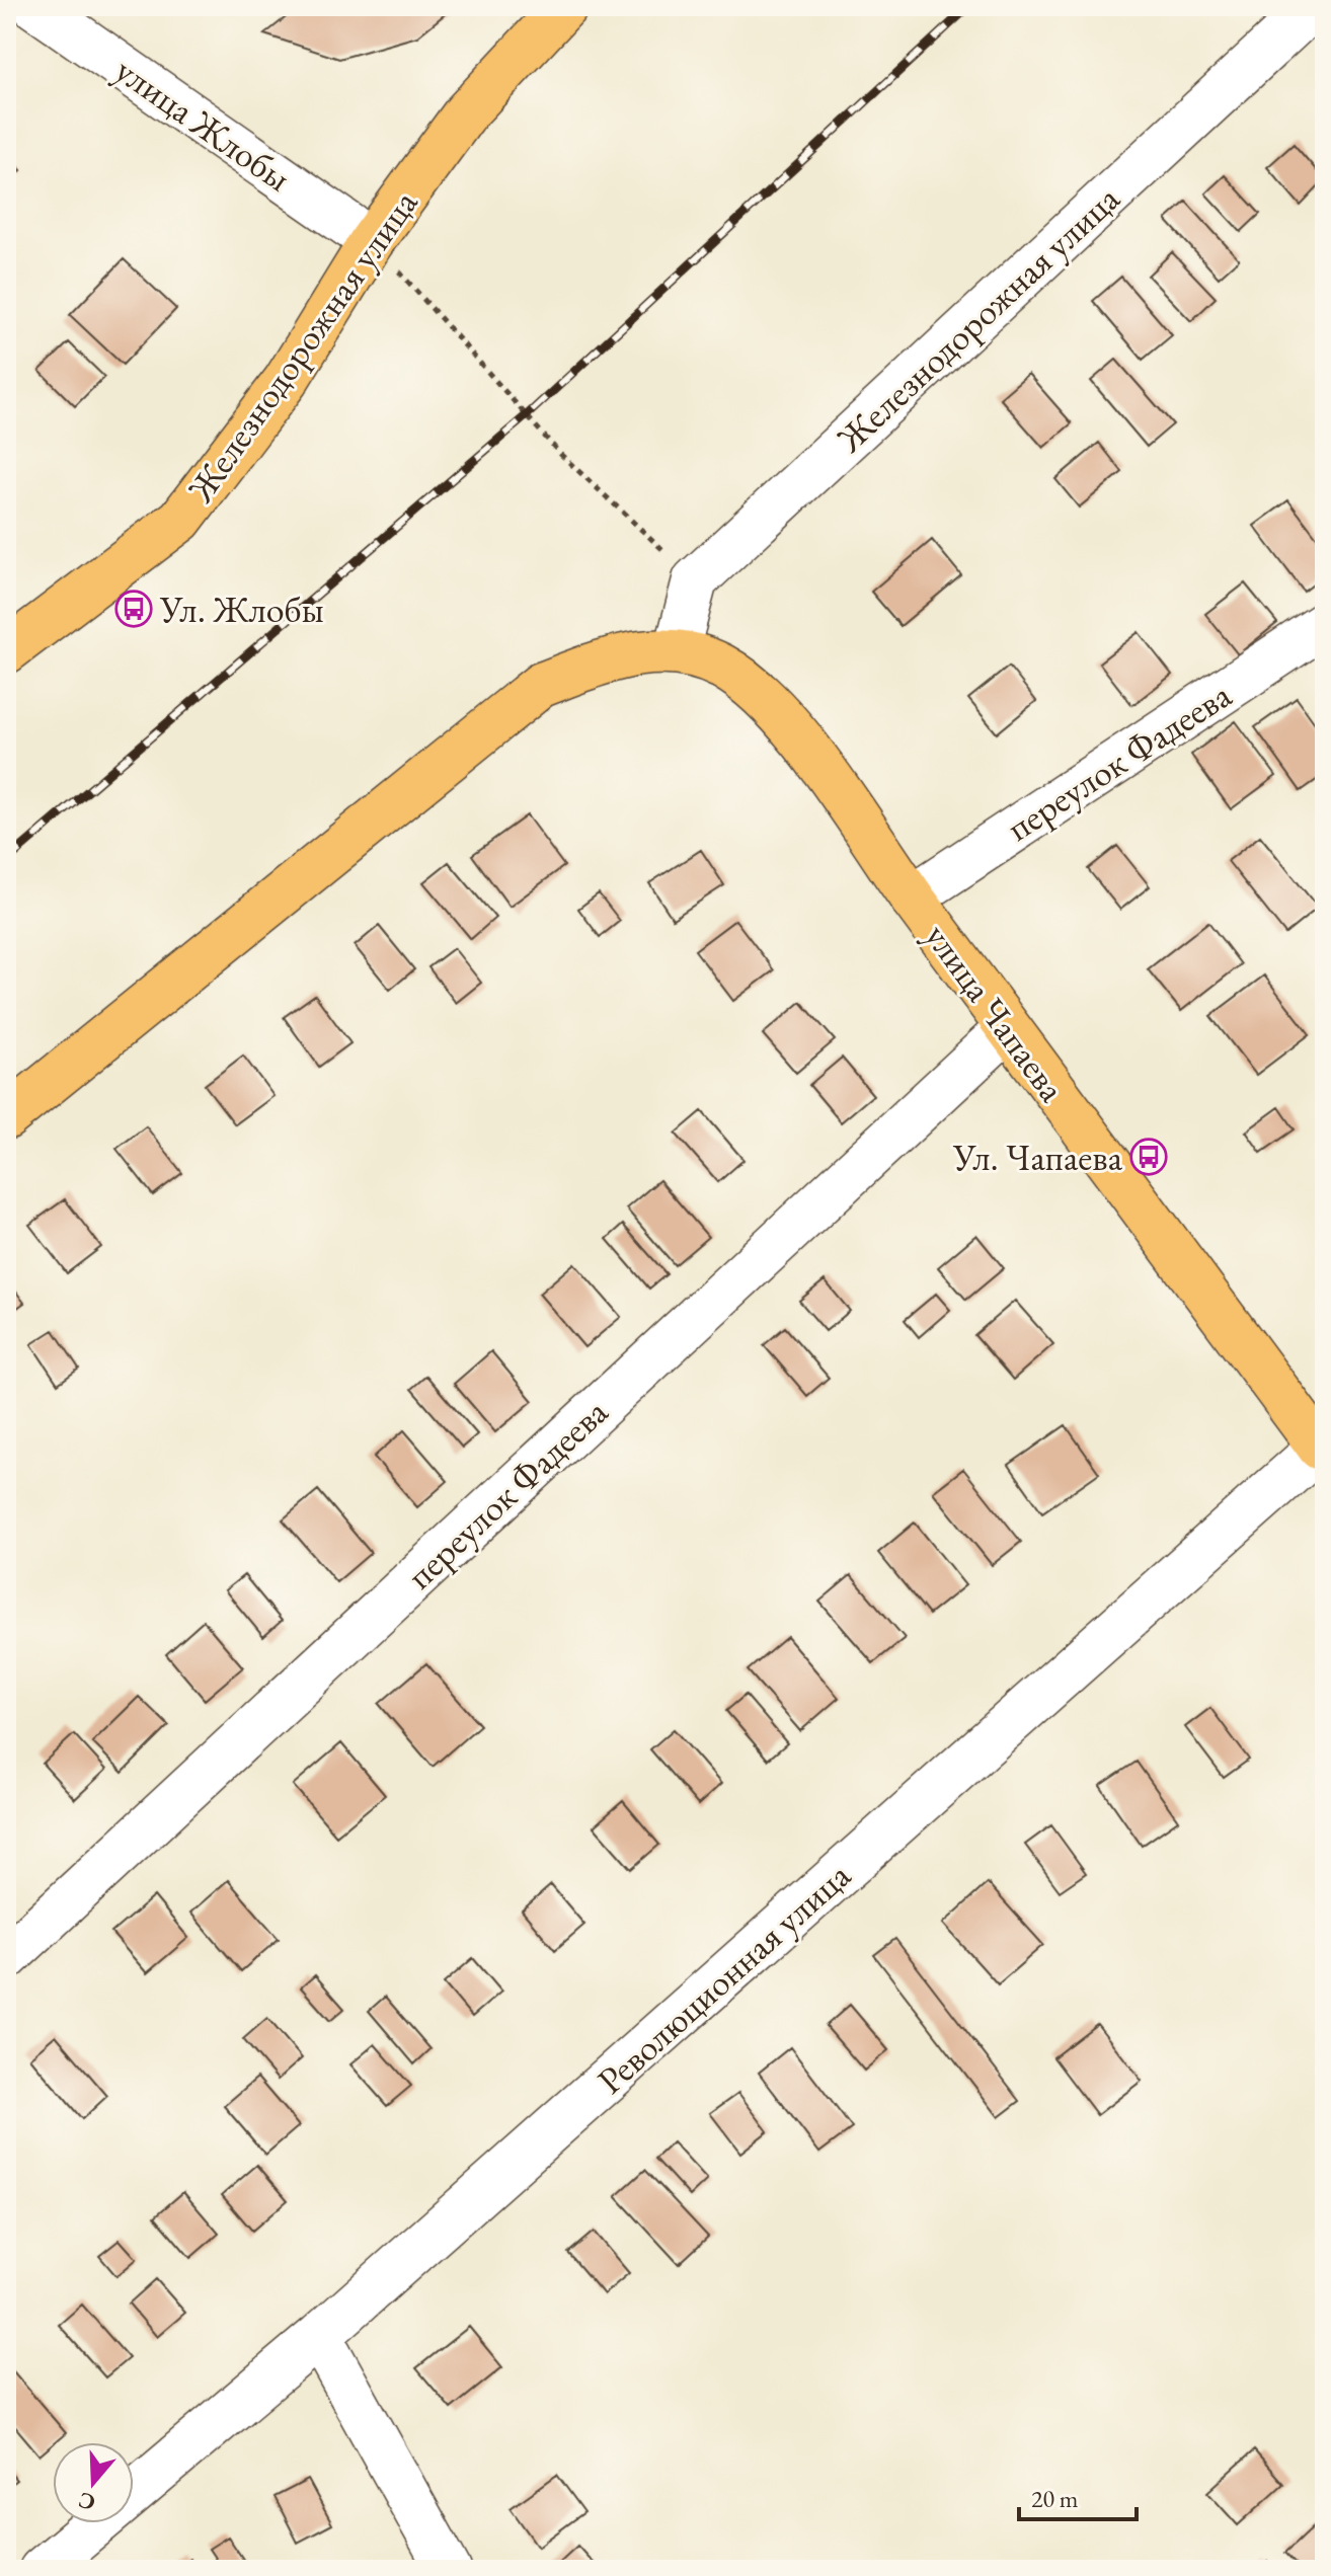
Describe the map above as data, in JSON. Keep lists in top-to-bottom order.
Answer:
{
  "streets": {
    "main road": ["Железнодорожная улица", "улица Чапаева"],
    "street": ["улица Жлобы", "переулок Фадеева", "Революционная улица"]
  },
  "crossings": [
    ["улица Жлобы", "Железнодорожная улица"],
    ["переулок Фадеева", "улица Чапаева"],
    ["улица Чапаева", "Революционная улица"]
  ],
  "places": {
    "bus stop": ["Ул. Жлобы", "Ул. Чапаева"]
  },
  "scale_bar": "20 m",
  "north": "bottom"
}
